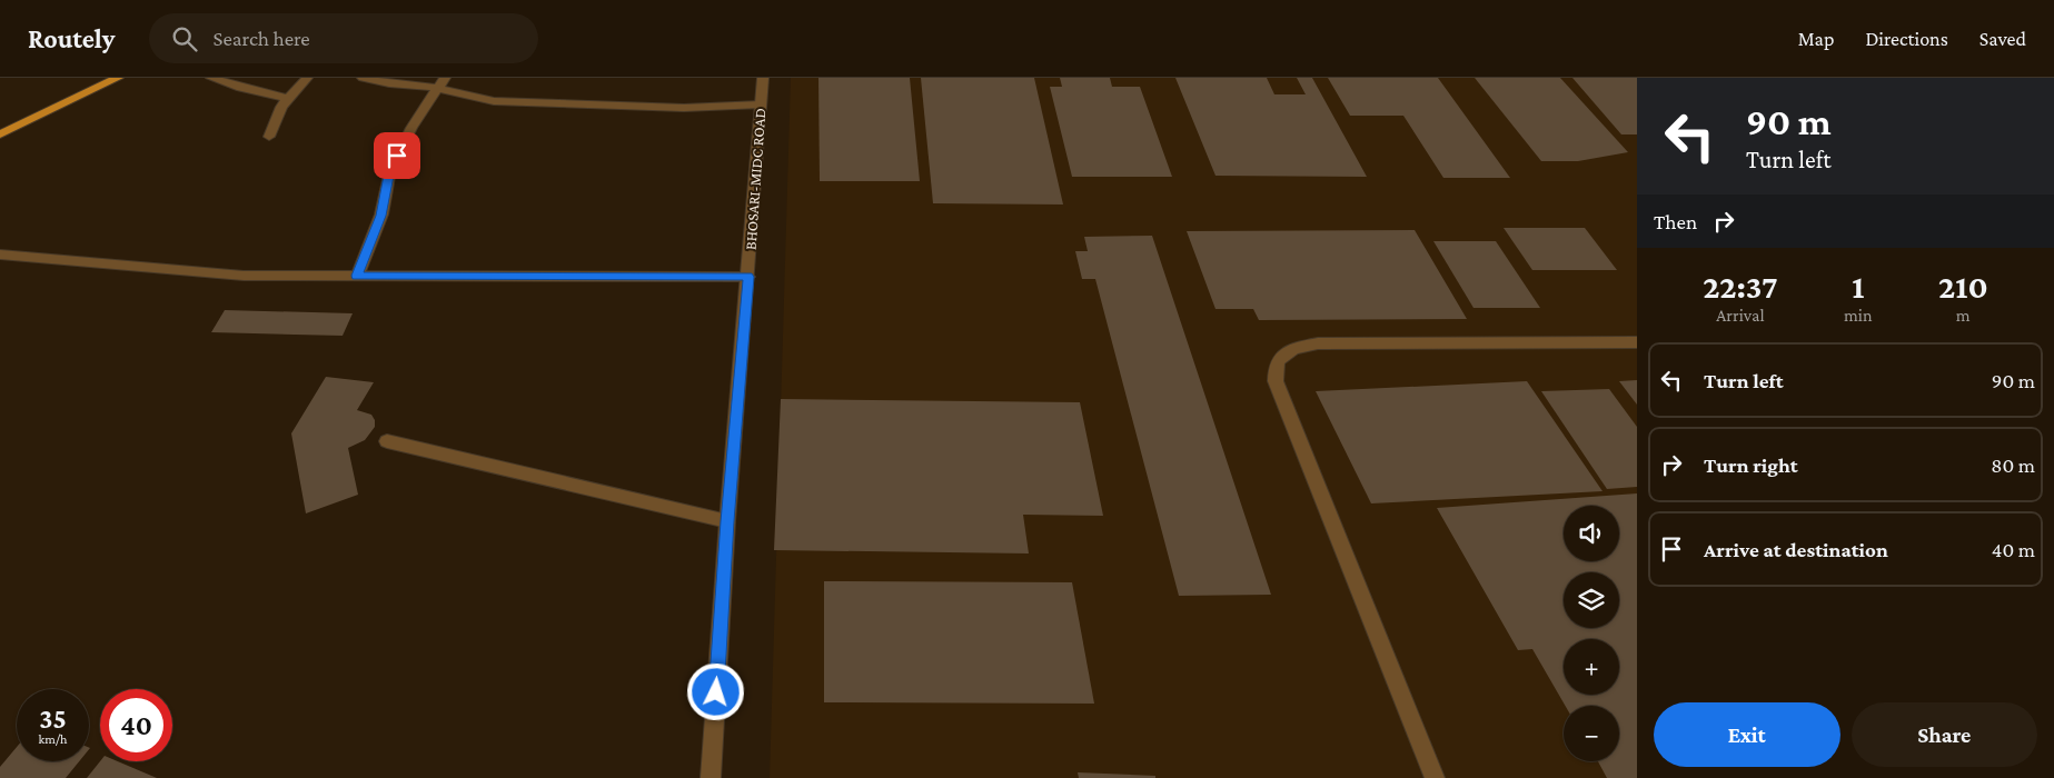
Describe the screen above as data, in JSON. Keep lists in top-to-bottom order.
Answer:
{
  "streets": {
    "street": ["BHOSARI-MIDC ROAD"]
  },
  "page": {
    "header": "Routely",
    "search": "Search here",
    "nav": ["Map", "Directions", "Saved"],
    "turn": ["90 m", "Turn left"],
    "then": "Then",
    "eta": [
      "22:37",
      "Arrival",
      "1",
      "min",
      "210",
      "m"
    ],
    "list": [
      {
        "name": "Turn left",
        "value": "90 m"
      },
      {
        "name": "Turn right",
        "value": "80 m"
      },
      {
        "name": "Arrive at destination",
        "value": "40 m"
      }
    ],
    "map_buttons": ["+", "−"],
    "speed": "35 km/h",
    "limit": "40",
    "buttons": ["Exit", "Share"]
  }
}
